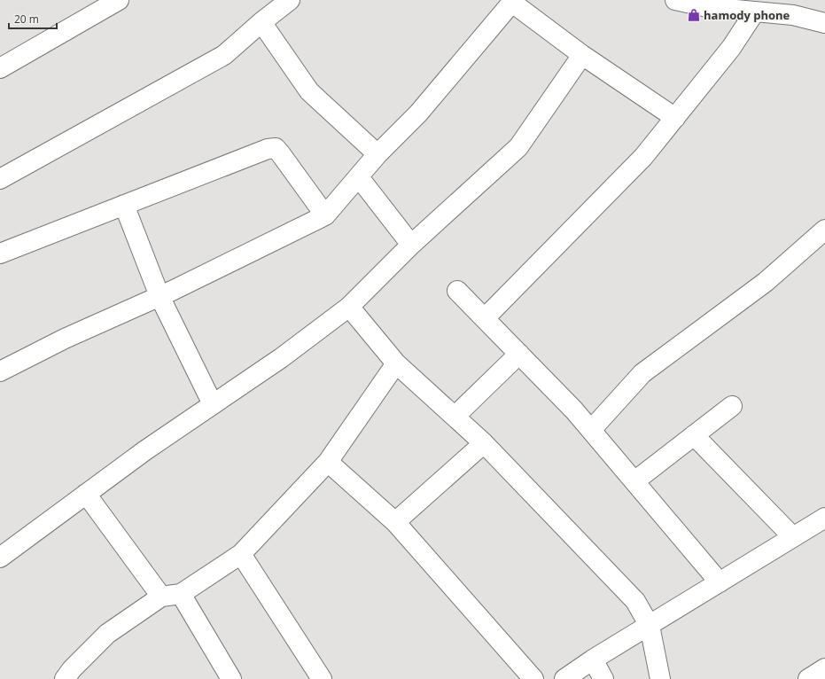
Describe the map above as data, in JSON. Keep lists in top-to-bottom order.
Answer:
{
  "places": {
    "shop": ["hamody phone"]
  },
  "scale_bar": "20 m"
}
